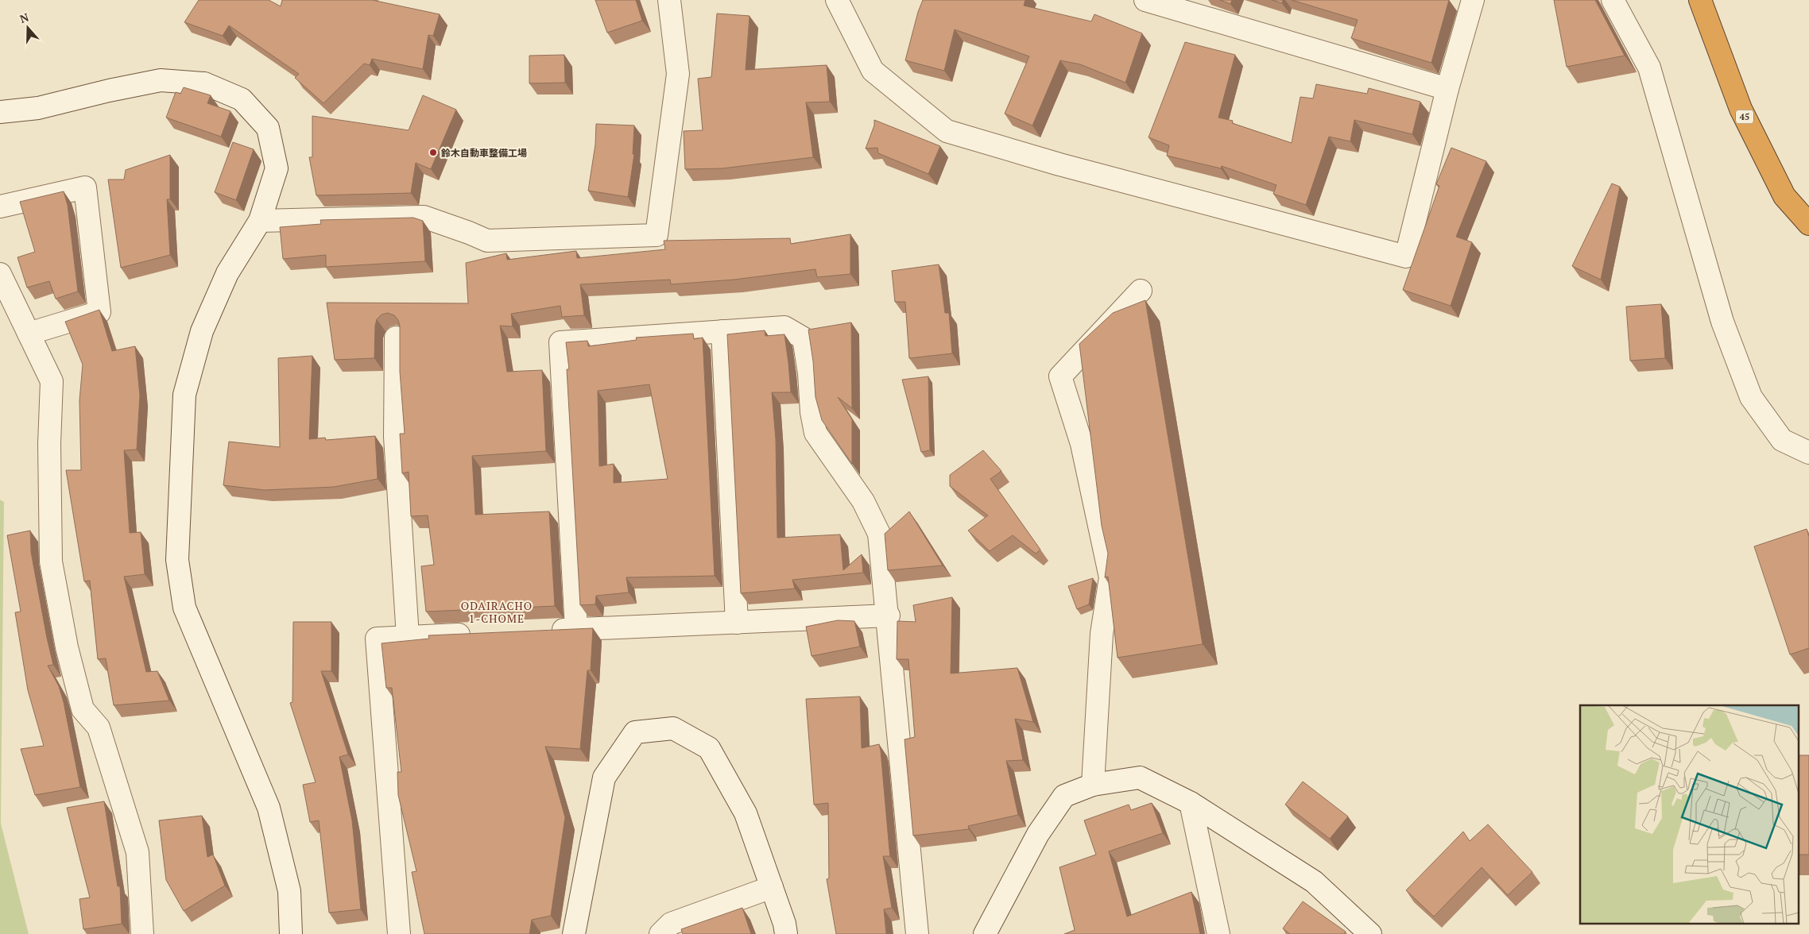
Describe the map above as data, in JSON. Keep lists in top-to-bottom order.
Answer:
{
  "streets": {
    "highway": ["45"]
  },
  "districts": ["ODAIRACHO 1-CHOME"],
  "places": ["鈴木自動車整備工場"],
  "north": "top"
}
